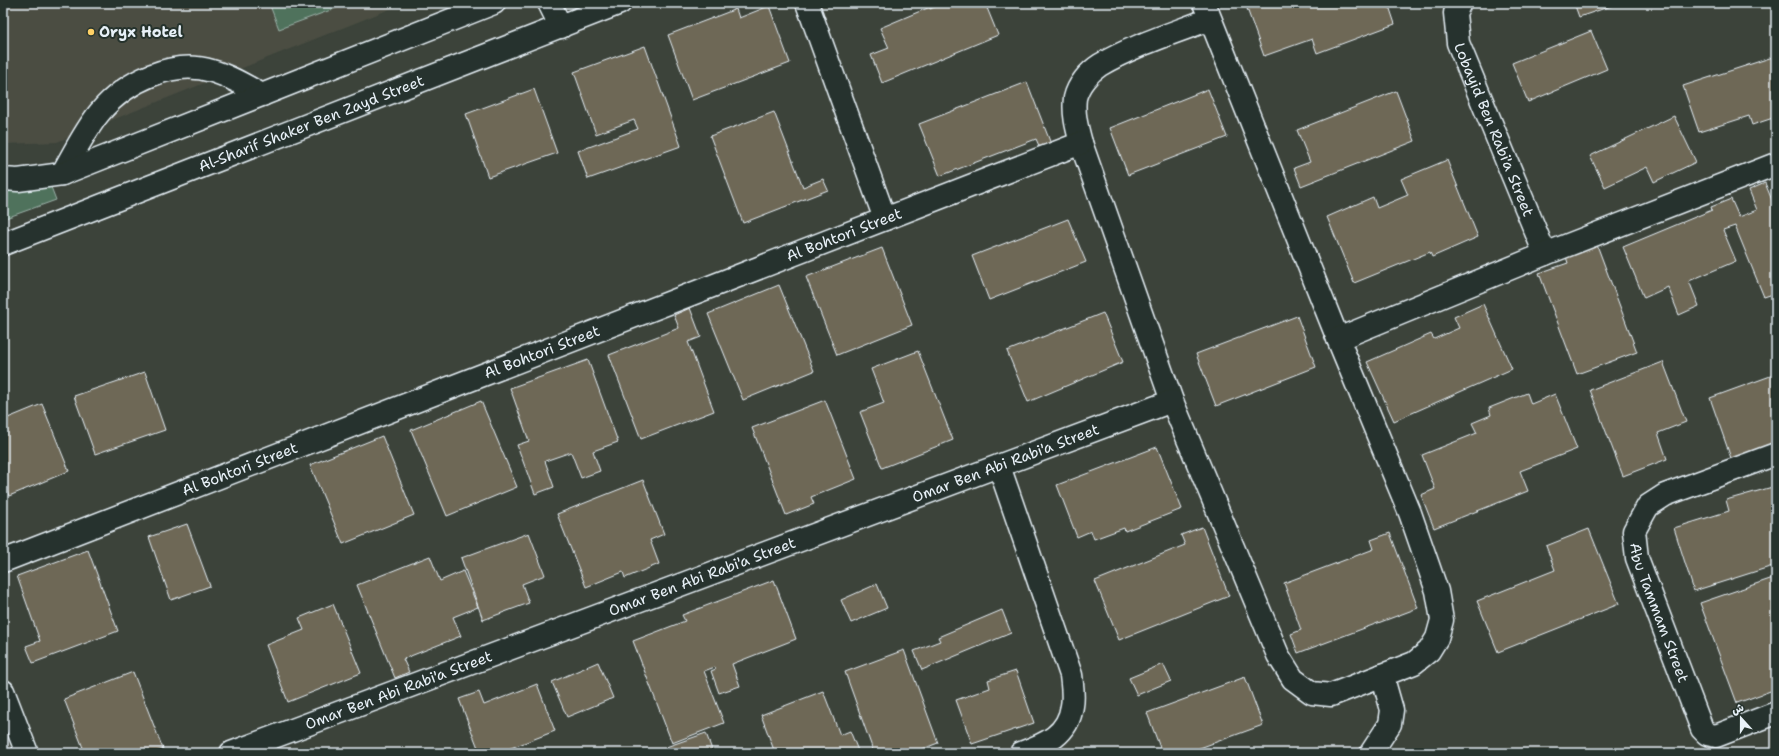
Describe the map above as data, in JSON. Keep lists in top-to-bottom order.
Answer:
{
  "streets": {
    "street": [
      "Al-Sharif Shaker Ben Zayd Street",
      "Lobayid Ben Rabi'a Street",
      "Al Bohtori Street",
      "Omar Ben Abi Rabi'a Street",
      "Abu Tammam Street"
    ]
  },
  "places": ["Oryx Hotel"],
  "north": "top"
}
